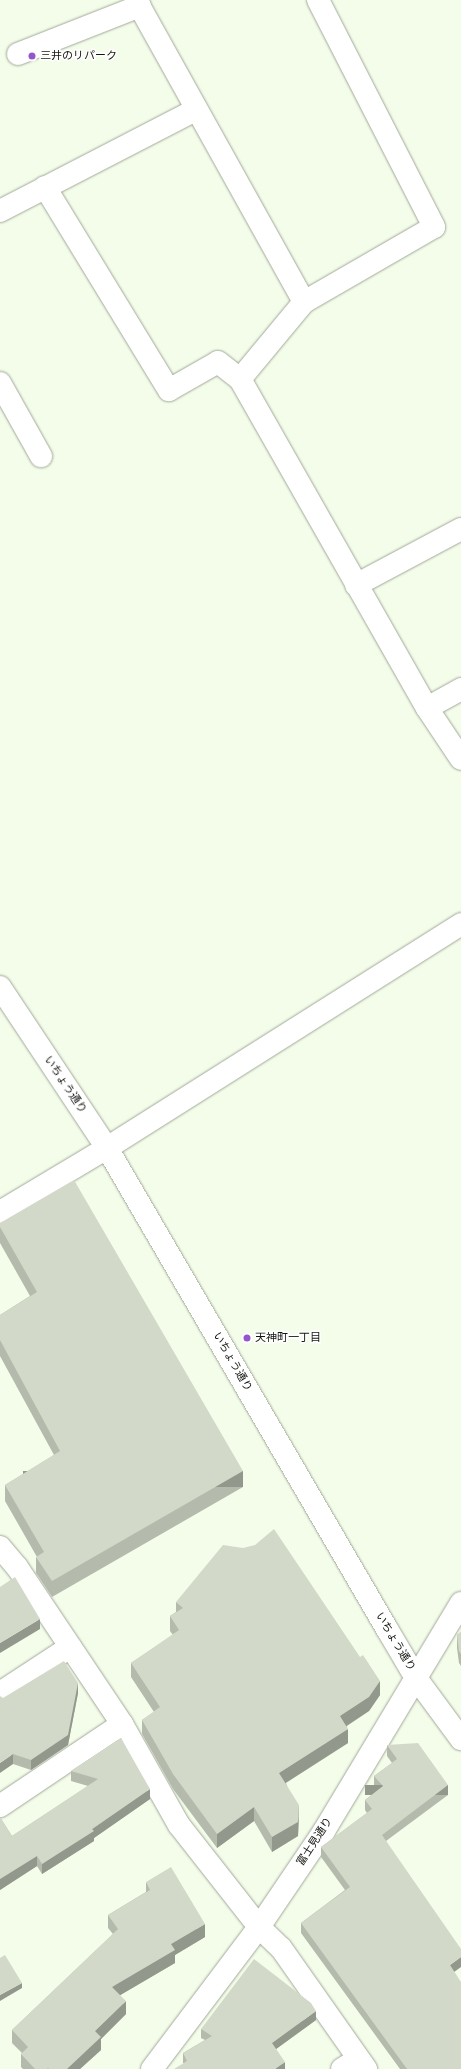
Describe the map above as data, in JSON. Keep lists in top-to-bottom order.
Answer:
{
  "streets": {
    "street": ["いちょう通り", "富士見通り"]
  },
  "crossings": [
    ["いちょう通り", "富士見通り"]
  ],
  "places": ["三井のリパーク", "天神町一丁目"]
}
